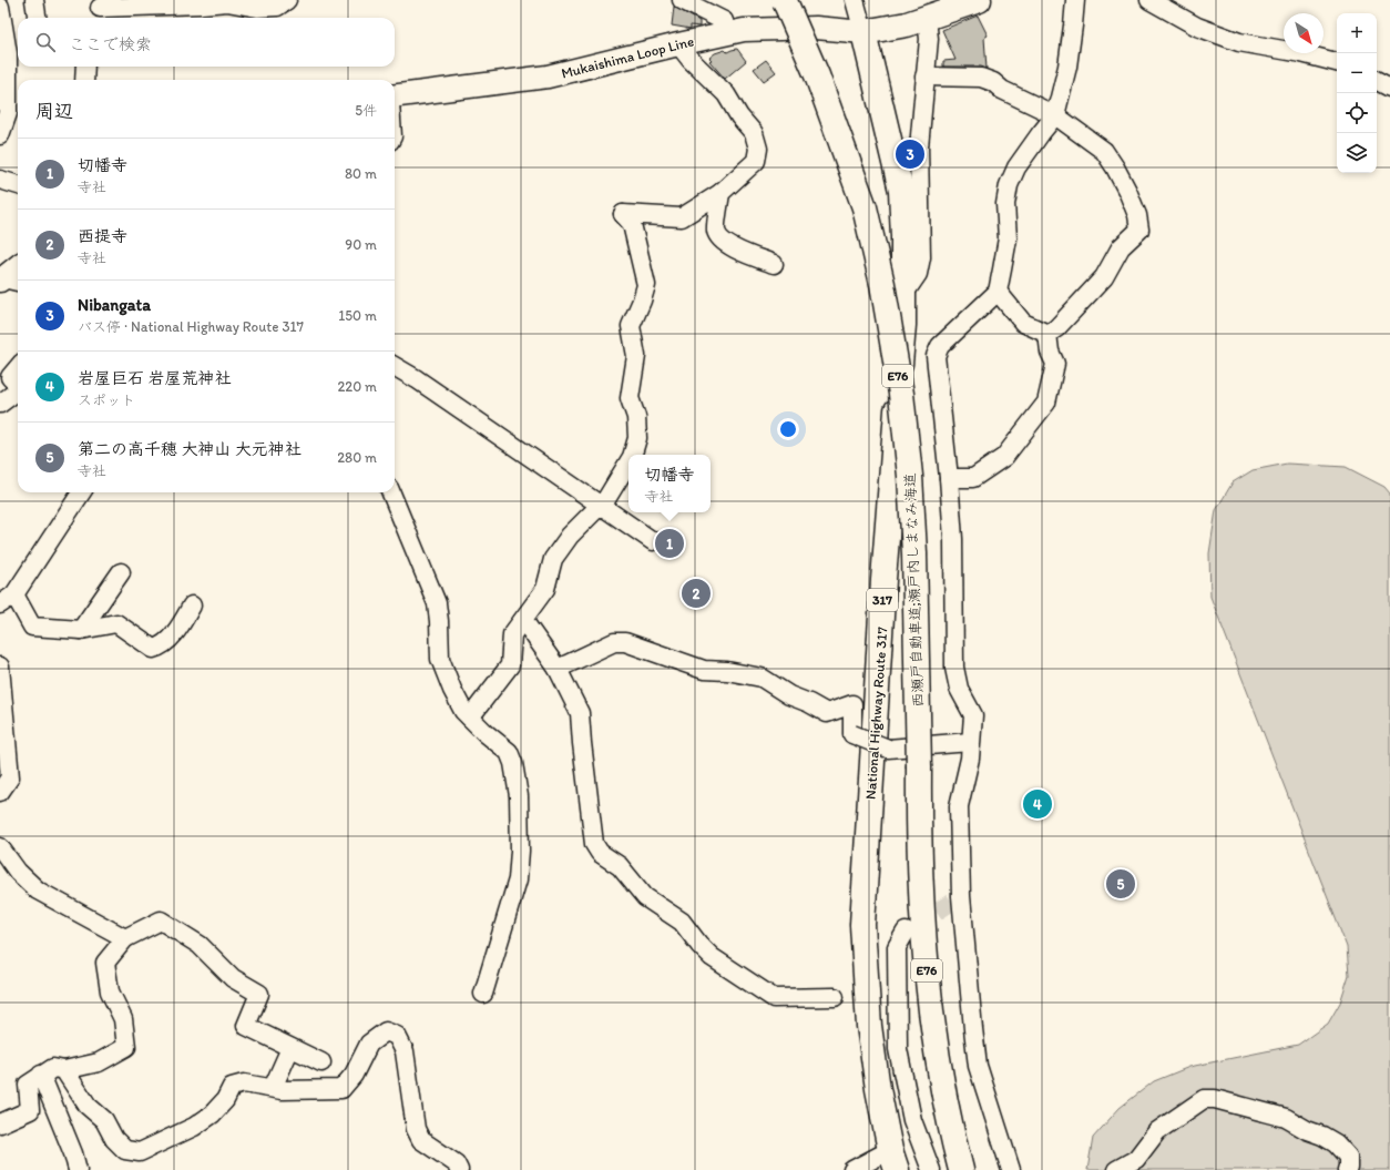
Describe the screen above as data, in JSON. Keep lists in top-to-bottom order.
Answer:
{
  "streets": {
    "highway": [
      "E76",
      "西瀬戸自動車道;瀬戸内しまなみ海道",
      "317",
      "National Highway Route 317"
    ],
    "main road": ["Mukaishima Loop Line"]
  },
  "crossings": [
    ["Mukaishima Loop Line", "National Highway Route 317"]
  ],
  "north": "bottom right",
  "page": {
    "map_buttons": ["+", "−"],
    "search": "ここで検索",
    "heading": ["周辺", "5件"],
    "pins": [
      "3",
      "1",
      "2",
      "4",
      "5"
    ],
    "list": [
      {
        "mark": "1",
        "name": "切幡寺",
        "note": "寺社",
        "value": "80 m"
      },
      {
        "mark": "2",
        "name": "西提寺",
        "note": "寺社",
        "value": "90 m"
      },
      {
        "mark": "3",
        "name": "Nibangata",
        "note": "バス停 · National Highway Route 317",
        "value": "150 m"
      },
      {
        "mark": "4",
        "name": "岩屋巨石 岩屋荒神社",
        "note": "スポット",
        "value": "220 m"
      },
      {
        "mark": "5",
        "name": "第二の高千穂 大神山 大元神社",
        "note": "寺社",
        "value": "280 m"
      }
    ],
    "popup": ["切幡寺", "寺社"]
  }
}
